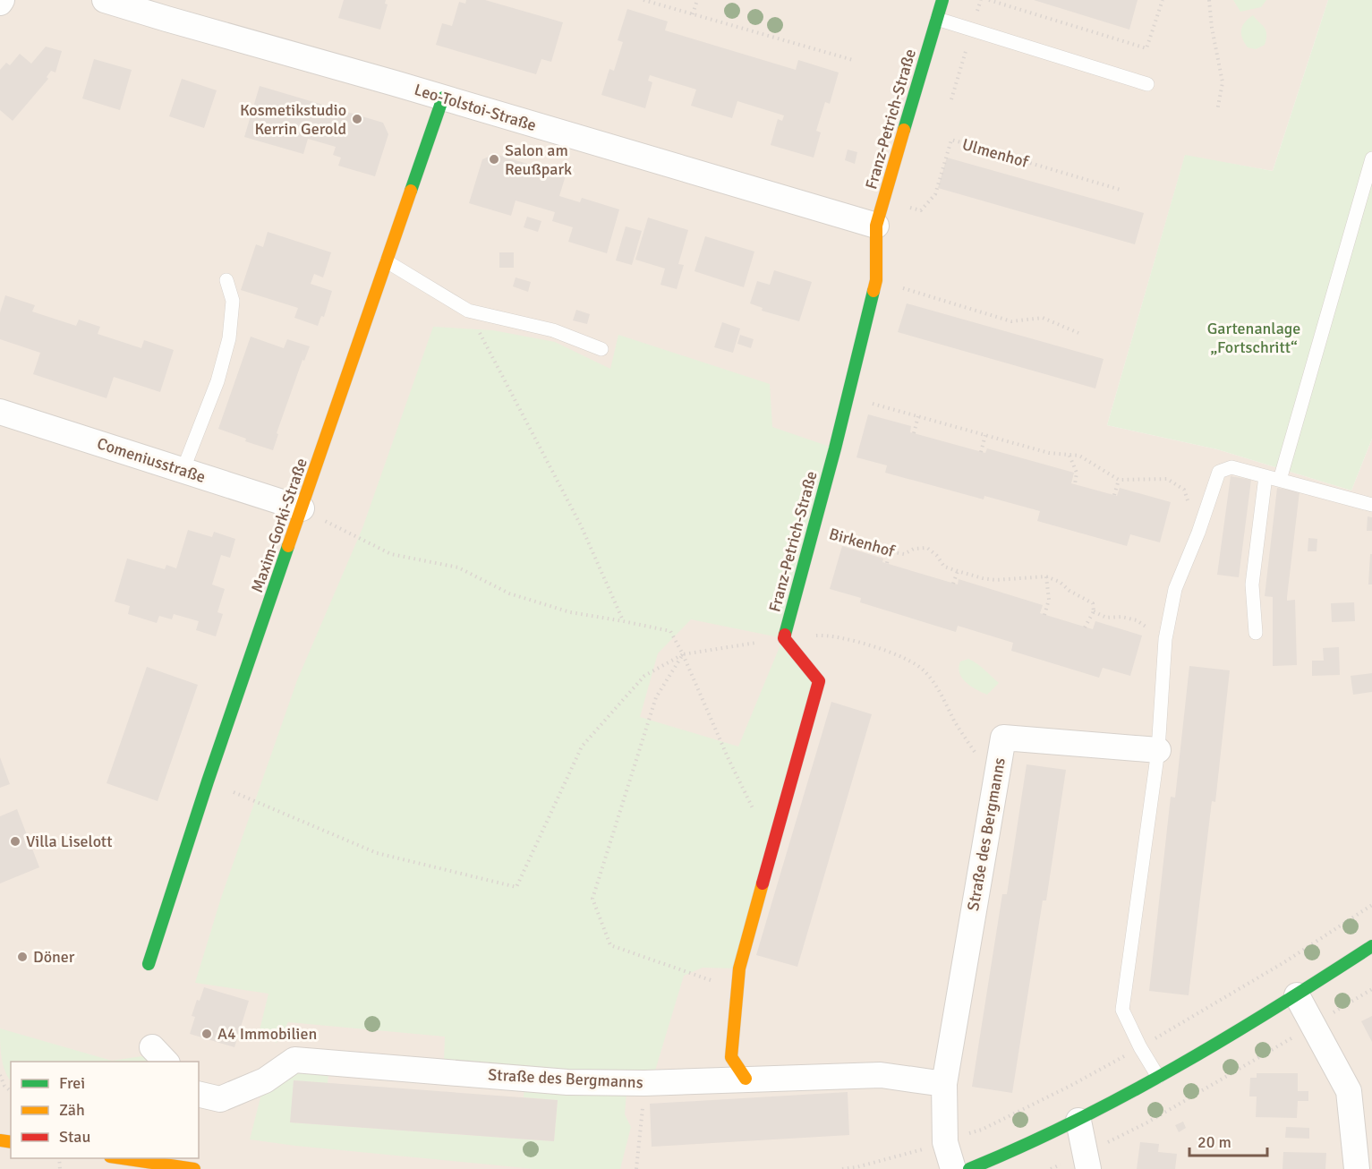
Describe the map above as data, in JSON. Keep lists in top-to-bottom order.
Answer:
{
  "streets": {
    "street": [
      "Leo-Tolstoi-Straße",
      "Franz-Petrich-Straße",
      "Comeniusstraße",
      "Maxim-Gorki-Straße",
      "Straße des Bergmanns"
    ],
    "path": ["Ulmenhof", "Birkenhof"]
  },
  "crossings": [
    ["Leo-Tolstoi-Straße", "Franz-Petrich-Straße"],
    ["Leo-Tolstoi-Straße", "Ulmenhof"],
    ["Leo-Tolstoi-Straße", "Maxim-Gorki-Straße"],
    ["Franz-Petrich-Straße", "Ulmenhof"],
    ["Franz-Petrich-Straße", "Birkenhof"],
    ["Franz-Petrich-Straße", "Straße des Bergmanns"],
    ["Comeniusstraße", "Maxim-Gorki-Straße"]
  ],
  "parks": ["Gartenanlage „Fortschritt“"],
  "places": [
    "Kosmetikstudio Kerrin Gerold",
    "Salon am Reußpark",
    "Villa Liselott",
    "Döner",
    "A4 Immobilien"
  ],
  "legend": ["Frei", "Zäh", "Stau"],
  "scale_bar": "20 m"
}
